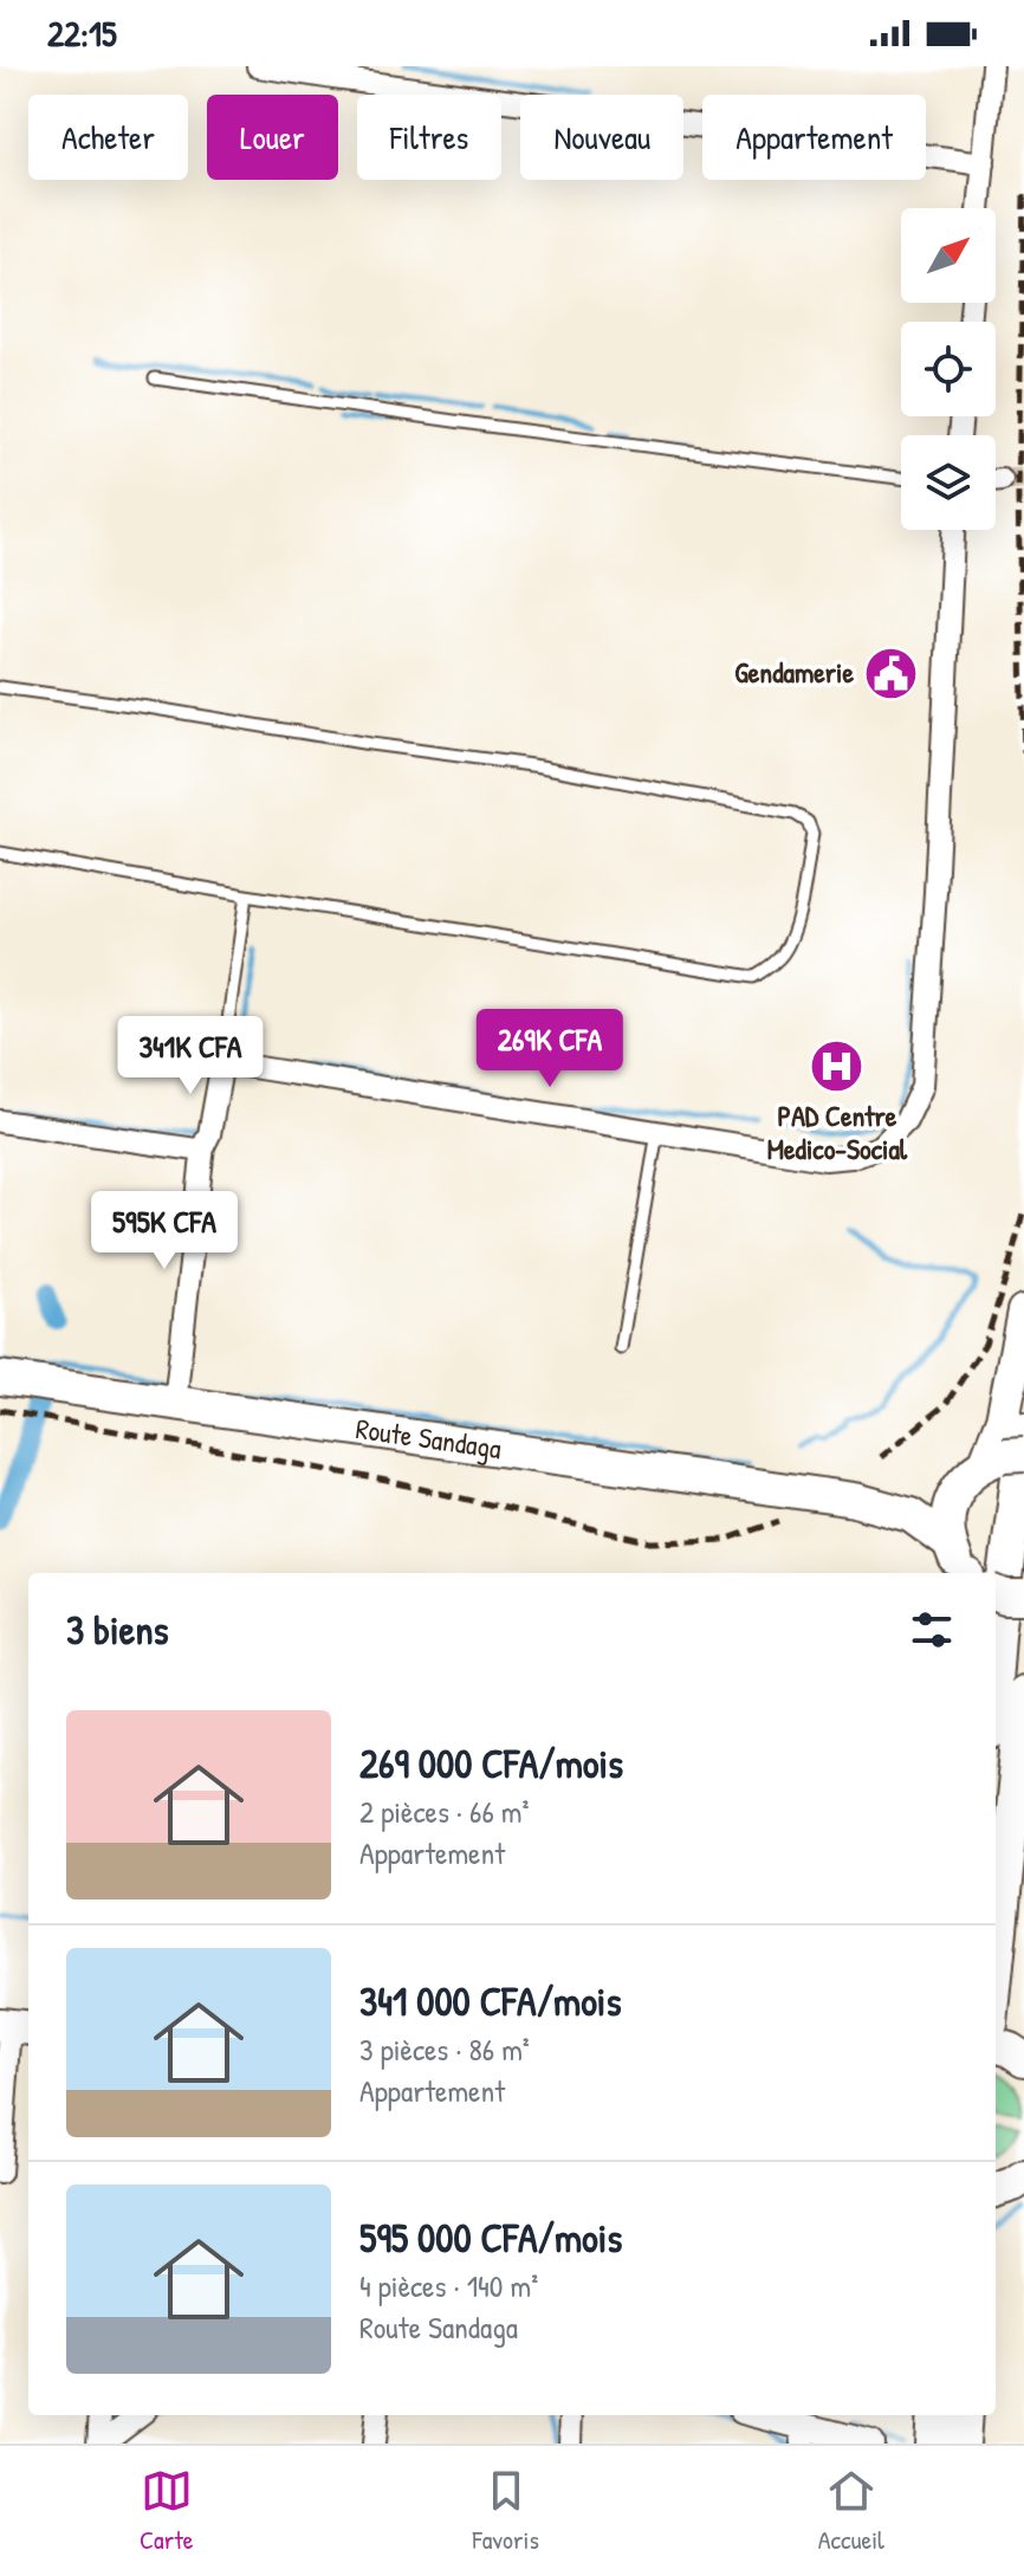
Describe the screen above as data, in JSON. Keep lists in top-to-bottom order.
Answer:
{
  "streets": {
    "main road": ["Route Sandaga"]
  },
  "places": {
    "public building": ["Gendamerie"],
    "hospital": ["PAD Centre Medico-Social"]
  },
  "north": "top right",
  "page": {
    "status": "22:15",
    "chip": [
      "Acheter",
      "Louer",
      "Filtres",
      "Nouveau",
      "Appartement"
    ],
    "price": ["269K CFA", "341K CFA", "595K CFA"],
    "heading": "3 biens",
    "list": [
      {
        "name": "269 000 CFA/mois",
        "note": "2 pièces · 66 m² · Appartement"
      },
      {
        "name": "341 000 CFA/mois",
        "note": "3 pièces · 86 m² · Appartement"
      },
      {
        "name": "595 000 CFA/mois",
        "note": "4 pièces · 140 m² · Route Sandaga"
      }
    ],
    "tabs": ["Carte", "Favoris", "Accueil"]
  }
}
